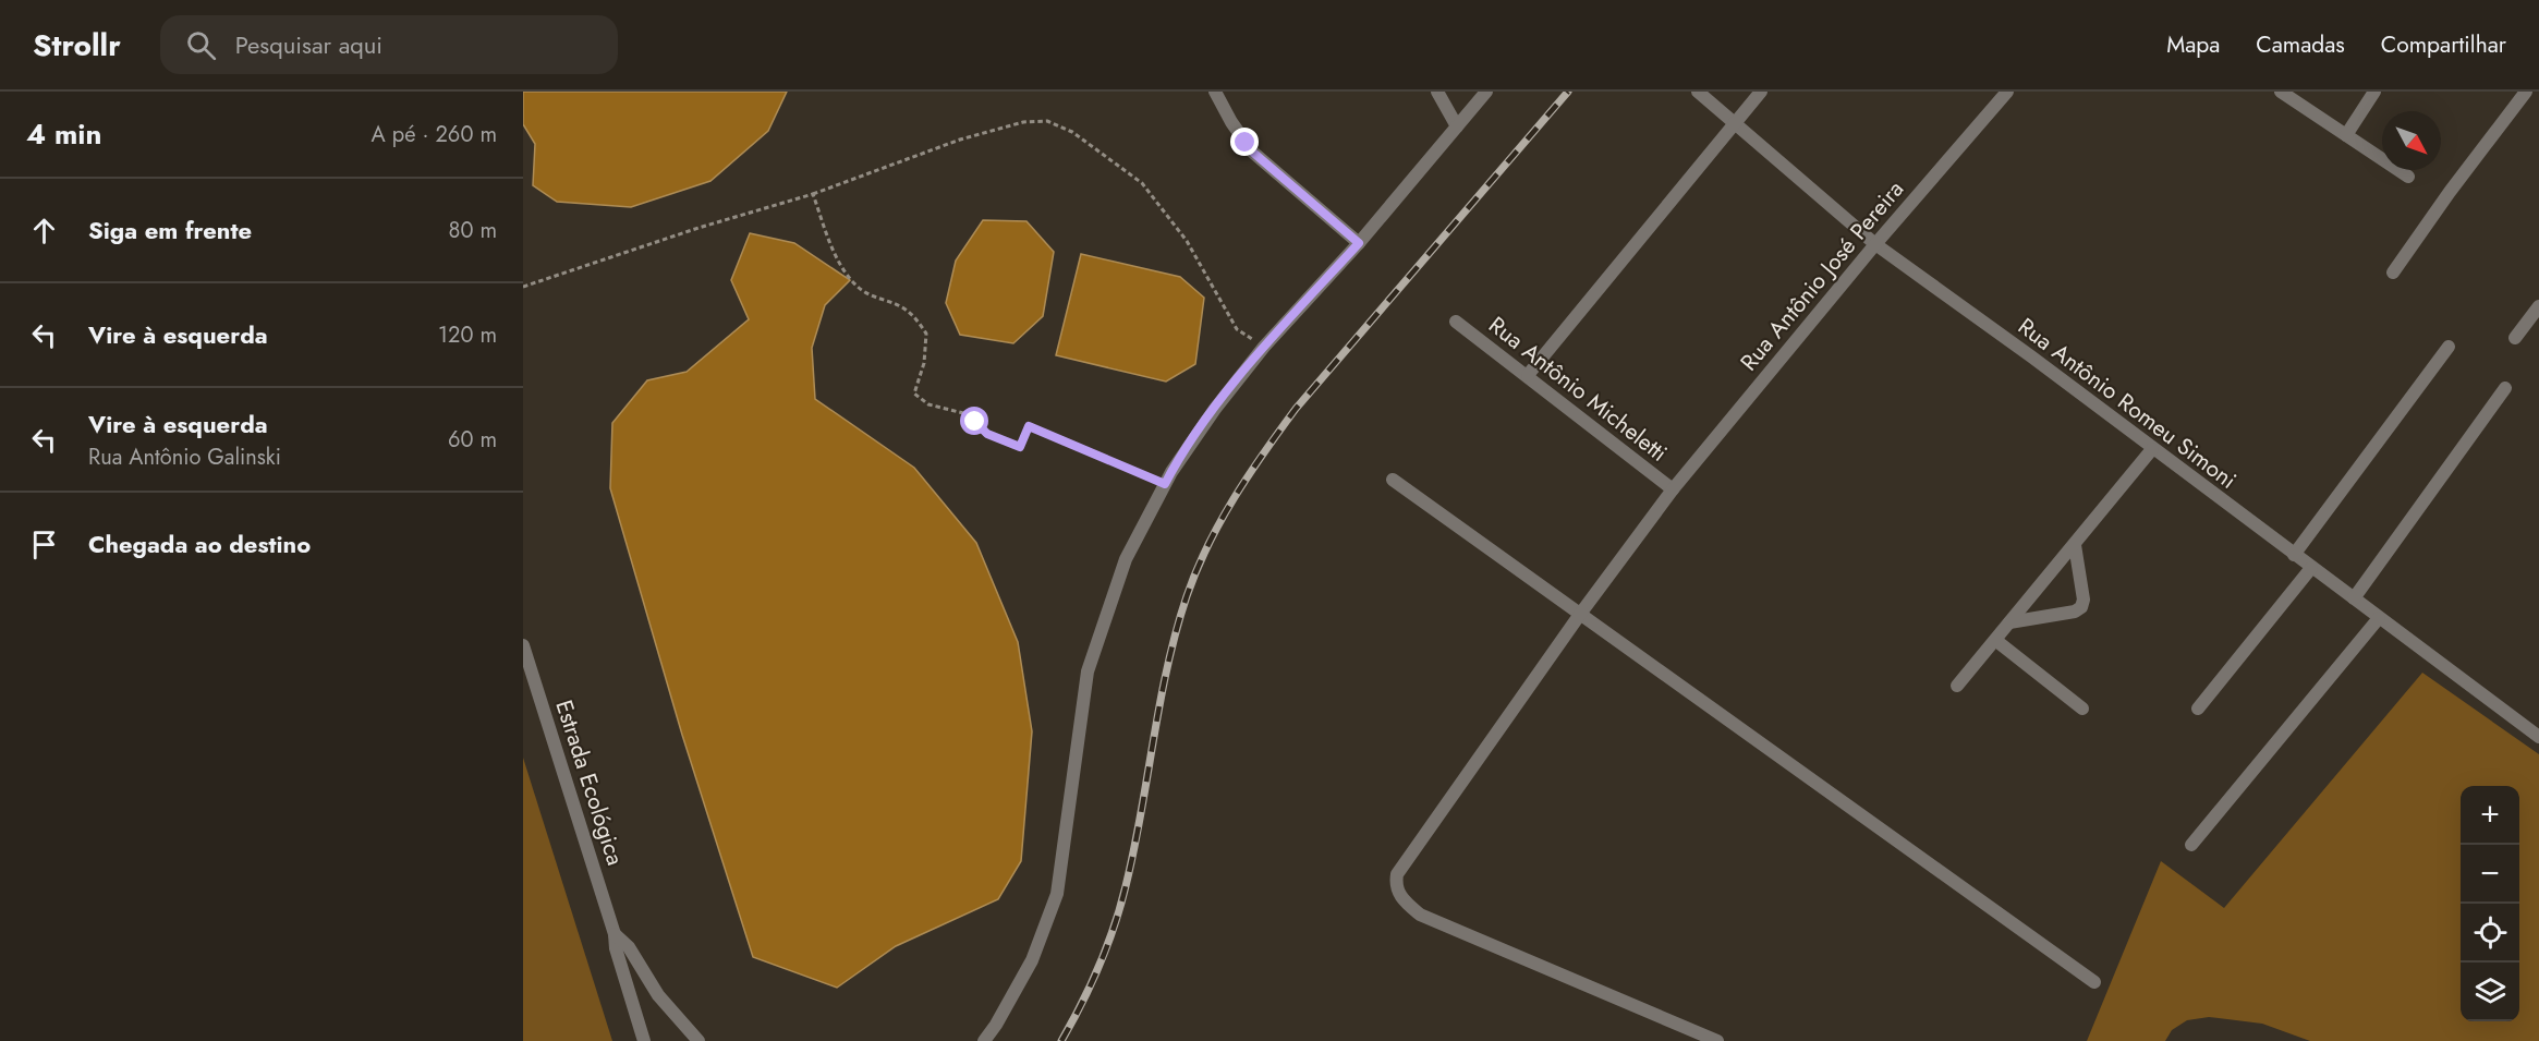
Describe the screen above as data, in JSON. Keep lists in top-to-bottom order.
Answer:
{
  "streets": {
    "street": [
      "Rua Antônio José Pereira",
      "Rua Antônio Micheletti",
      "Rua Antônio Romeu Simoni",
      "Estrada Ecológica"
    ]
  },
  "crossings": [
    ["Rua Antônio José Pereira", "Rua Antônio Micheletti"],
    ["Rua Antônio José Pereira", "Rua Antônio Romeu Simoni"]
  ],
  "north": "bottom right",
  "page": {
    "header": "Strollr",
    "search": "Pesquisar aqui",
    "nav": ["Mapa", "Camadas", "Compartilhar"],
    "heading": ["4 min", "A pé · 260 m"],
    "list": [
      ["Siga em frente", "80 m"],
      ["Vire à esquerda", "120 m"],
      ["Vire à esquerda", "Rua Antônio Galinski", "60 m"],
      "Chegada ao destino"
    ],
    "map_buttons": ["+", "−"]
  }
}
